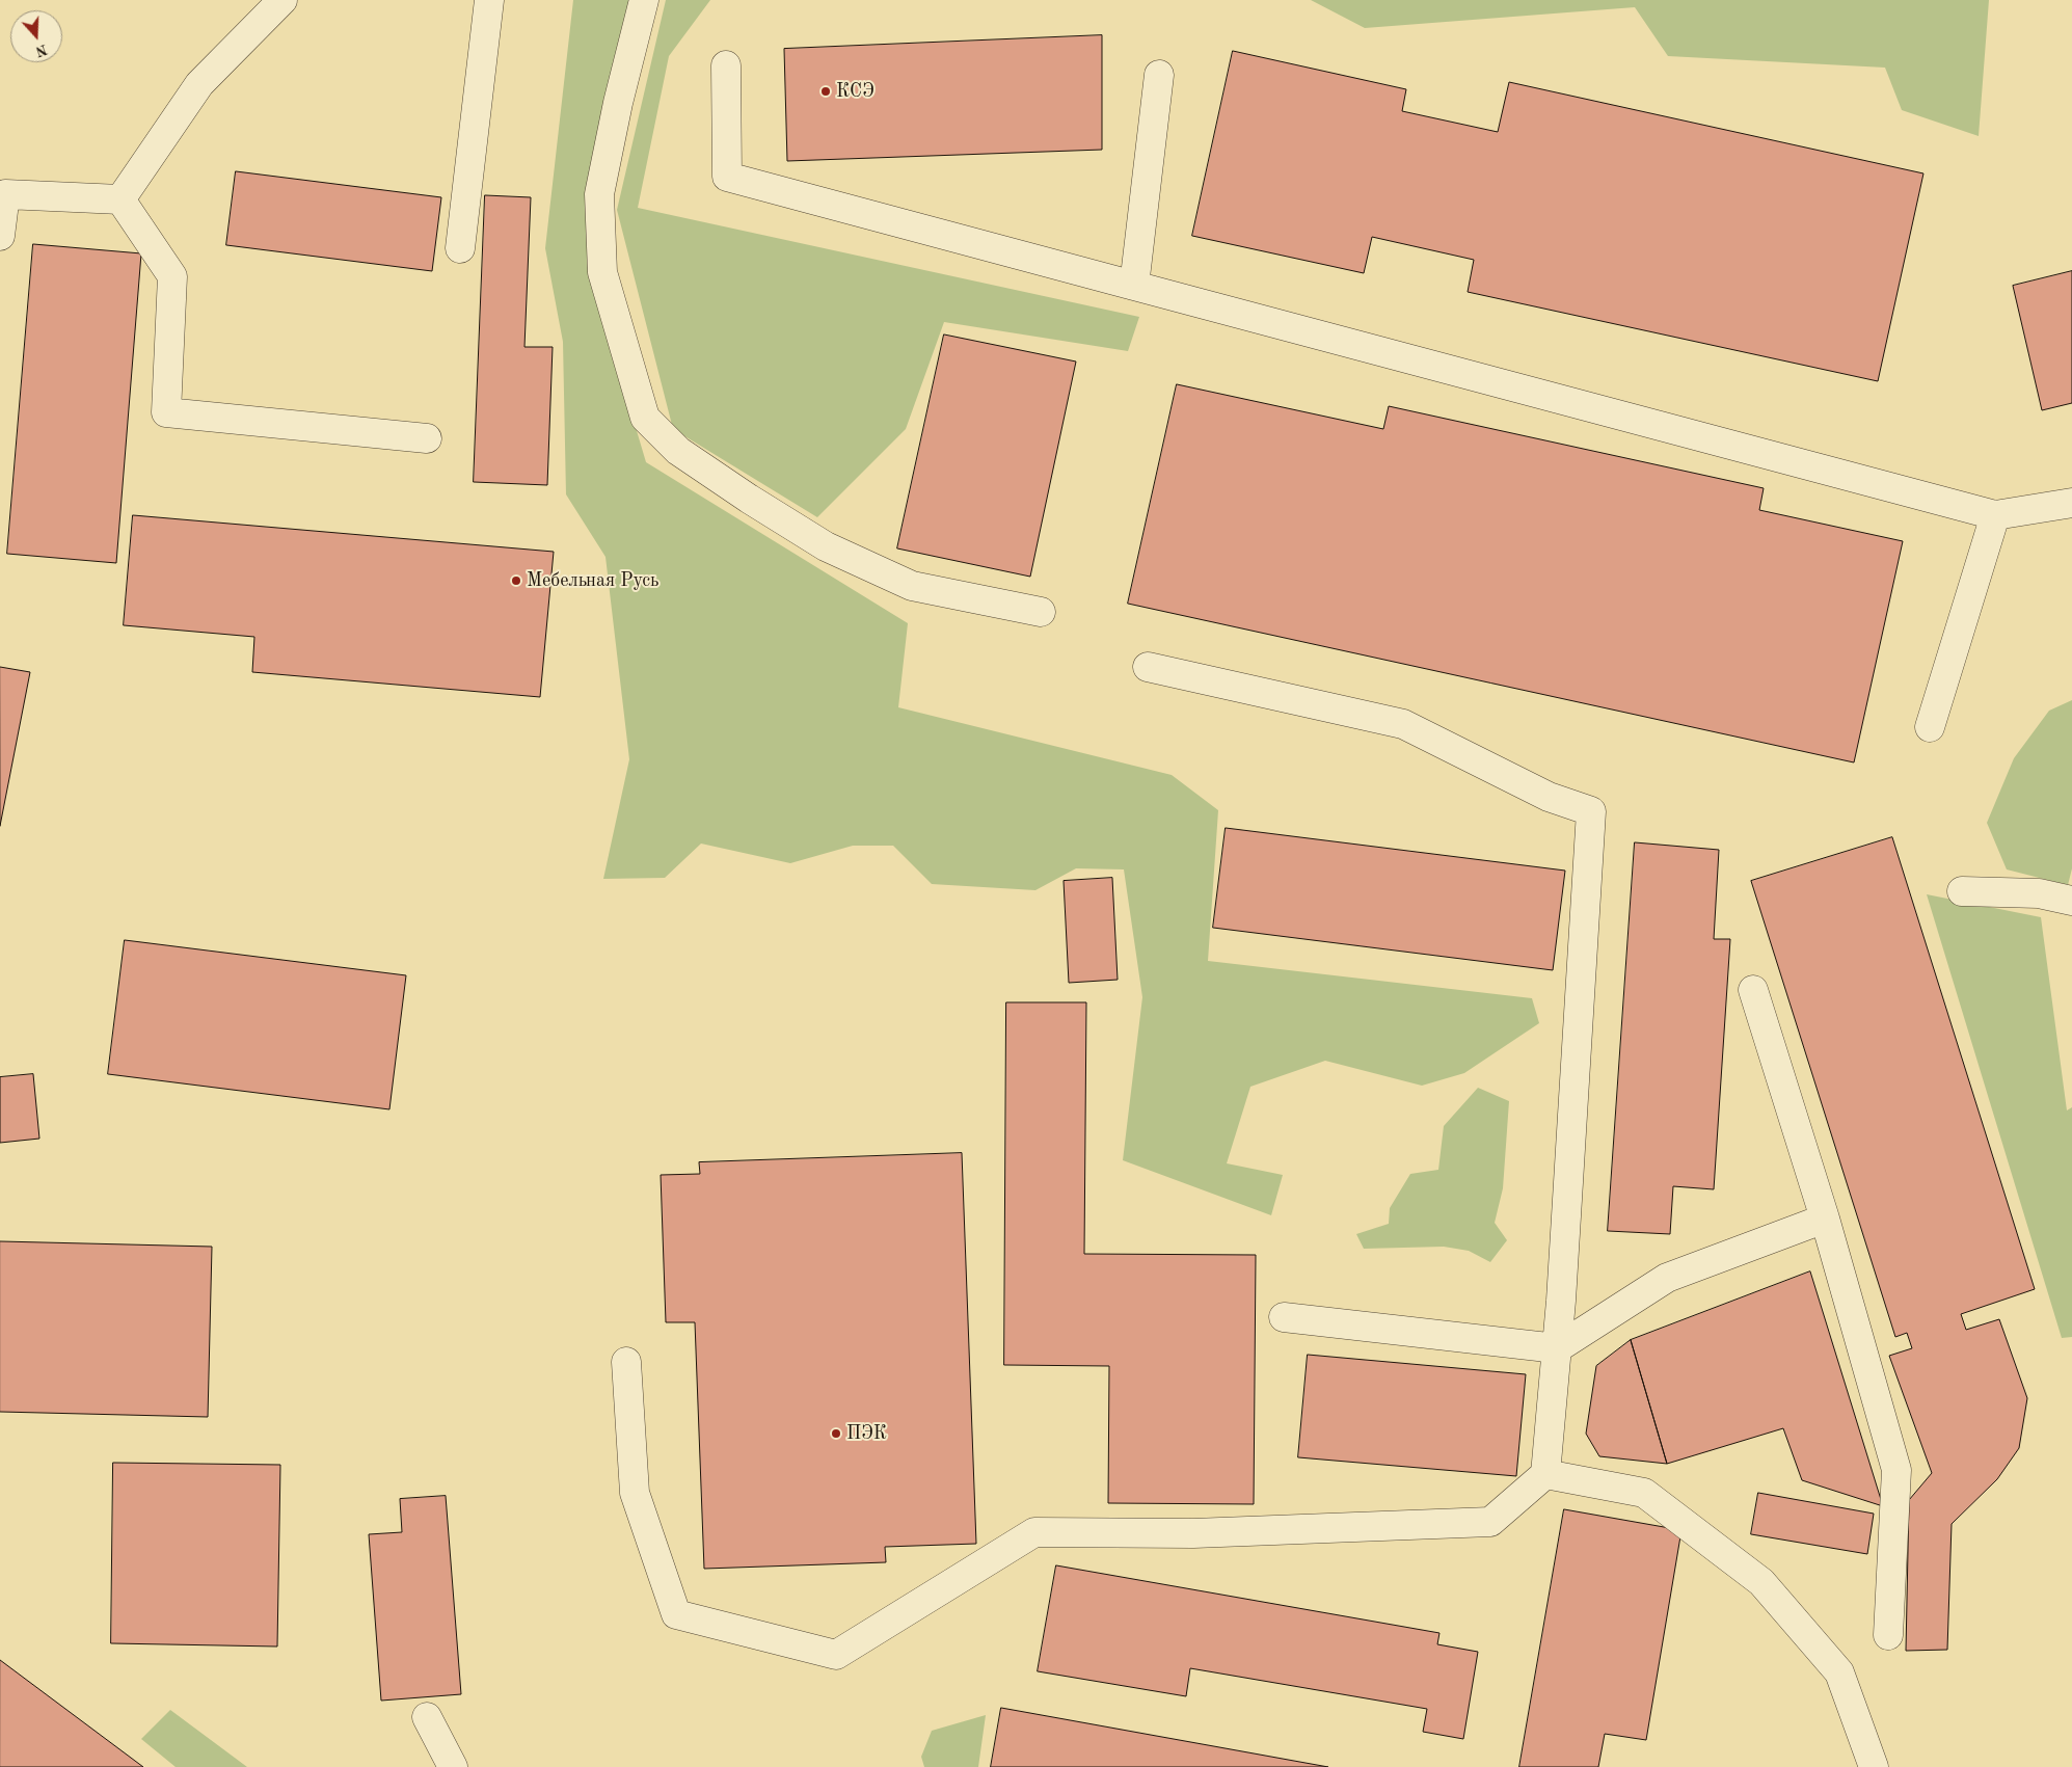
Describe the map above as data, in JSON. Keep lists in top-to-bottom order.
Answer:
{
  "places": ["КСЭ", "Мебельная Русь", "ПЭК"],
  "north": "bottom"
}
